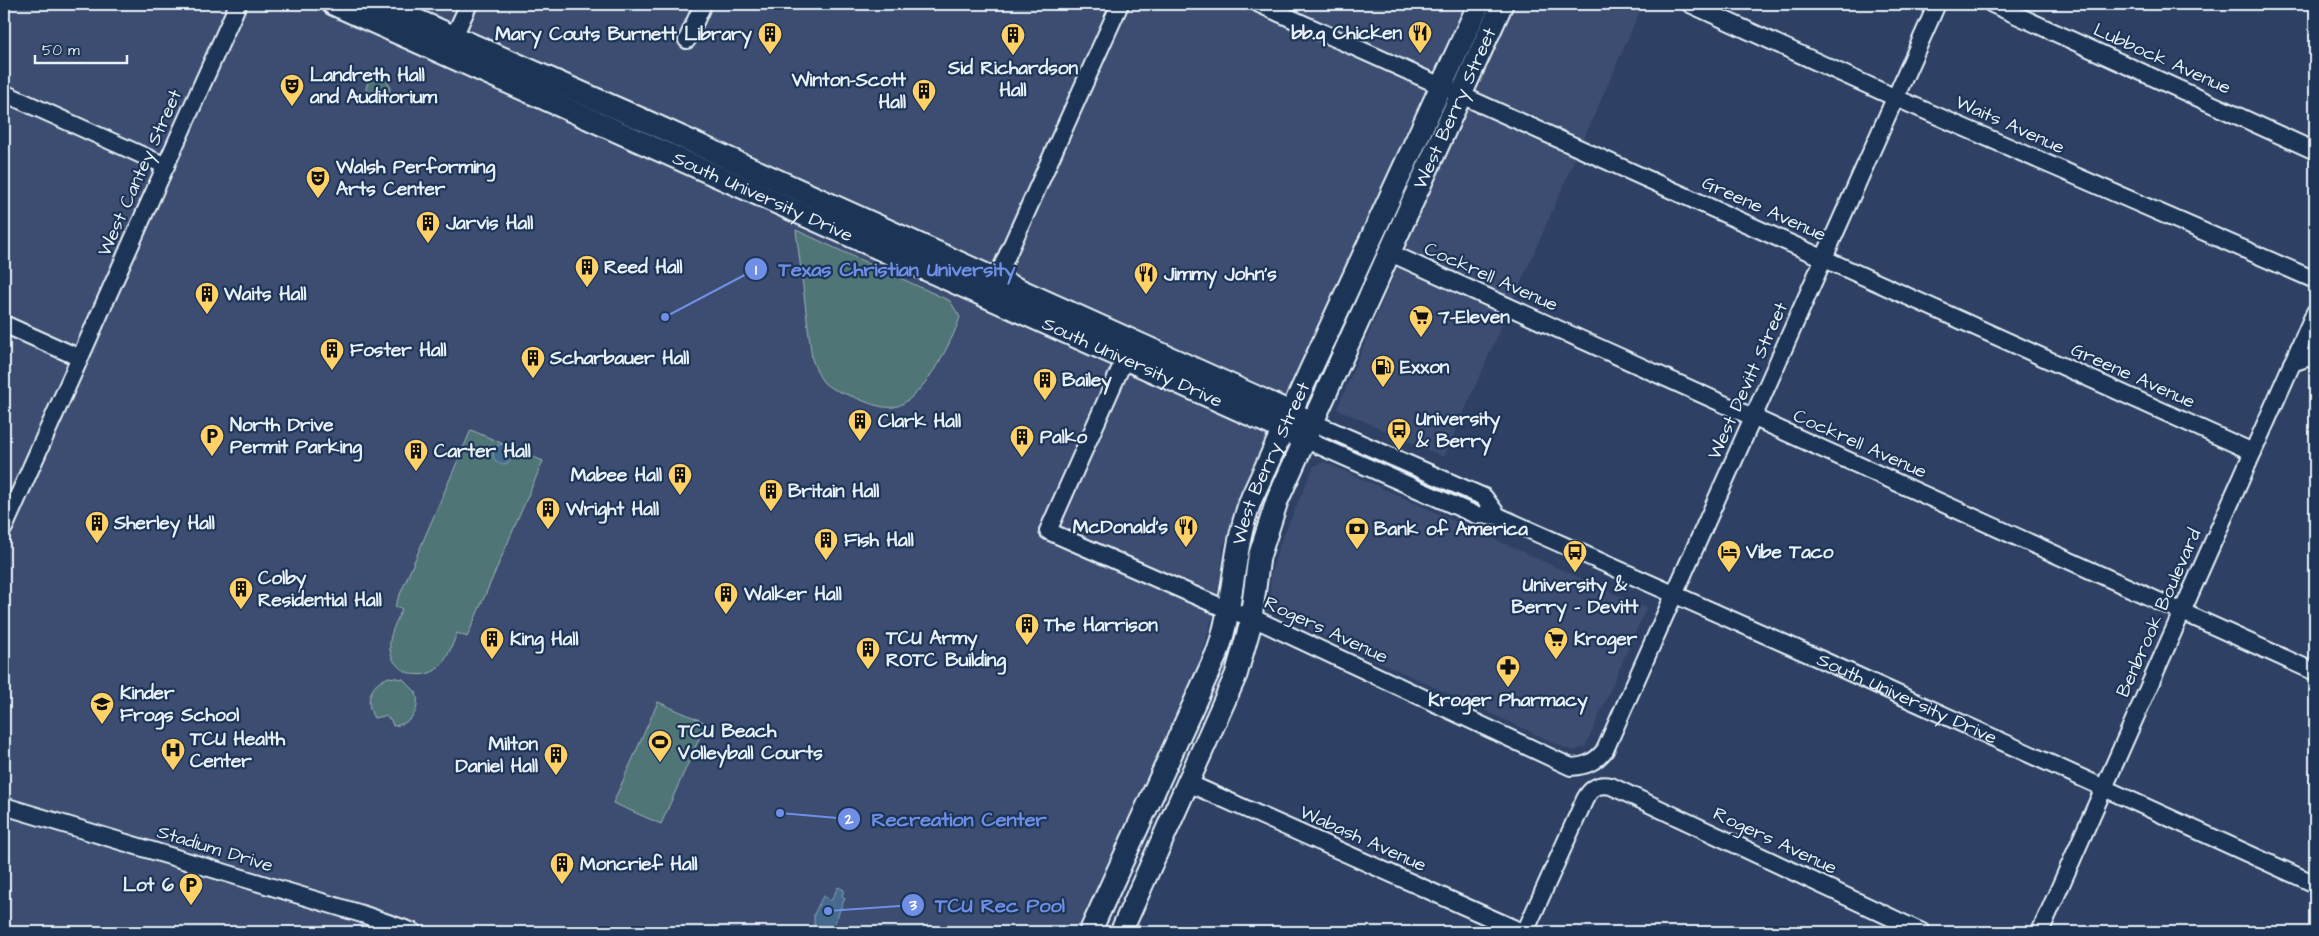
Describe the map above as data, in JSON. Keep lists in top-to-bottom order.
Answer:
{
  "streets": {
    "main road": ["West Berry Street", "South University Drive"],
    "street": [
      "Lubbock Avenue",
      "Waits Avenue",
      "West Cantey Street",
      "Greene Avenue",
      "Cockrell Avenue",
      "West Devitt Street",
      "Benbrook Boulevard",
      "Rogers Avenue",
      "Wabash Avenue",
      "Stadium Drive"
    ]
  },
  "crossings": [
    ["West Berry Street", "South University Drive"],
    ["West Berry Street", "Greene Avenue"],
    ["West Berry Street", "Cockrell Avenue"],
    ["West Berry Street", "Rogers Avenue"],
    ["West Berry Street", "Wabash Avenue"],
    ["Waits Avenue", "West Devitt Street"],
    ["South University Drive", "West Devitt Street"],
    ["South University Drive", "Benbrook Boulevard"],
    ["South University Drive", "Rogers Avenue"],
    ["Greene Avenue", "West Devitt Street"],
    ["Greene Avenue", "Benbrook Boulevard"],
    ["Cockrell Avenue", "West Devitt Street"],
    ["Cockrell Avenue", "Benbrook Boulevard"],
    ["West Devitt Street", "Rogers Avenue"],
    ["Rogers Avenue", "Wabash Avenue"]
  ],
  "places": {
    "restaurant": ["bb.q Chicken", "Jimmy John's", "McDonald's"],
    "building": [
      "Mary Couts Burnett Library",
      "Sid Richardson Hall",
      "Winton-Scott Hall",
      "Jarvis Hall",
      "Reed Hall",
      "Waits Hall",
      "Foster Hall",
      "Scharbauer Hall",
      "Bailey",
      "Clark Hall",
      "Palko",
      "Carter Hall",
      "Mabee Hall",
      "Britain Hall",
      "Wright Hall",
      "Sherley Hall",
      "Fish Hall",
      "Colby Residential Hall",
      "Walker Hall",
      "The Harrison",
      "King Hall",
      "TCU Army ROTC Building",
      "Milton Daniel Hall",
      "Moncrief Hall"
    ],
    "theatre": ["Landreth Hall and Auditorium", "Walsh Performing Arts Center"],
    "other": ["Texas Christian University", "Recreation Center", "TCU Rec Pool"],
    "supermarket": ["7-Eleven", "Kroger"],
    "fuel station": ["Exxon"],
    "bus stop": ["University & Berry", "University & Berry - Devitt"],
    "parking": ["North Drive Permit Parking", "Lot 6"],
    "bank": ["Bank of America"],
    "hotel": ["Vibe Taco"],
    "pharmacy": ["Kroger Pharmacy"],
    "school or university": ["Kinder Frogs School"],
    "sports": ["TCU Beach Volleyball Courts"],
    "hospital": ["TCU Health Center"]
  },
  "scale_bar": "50 m"
}
